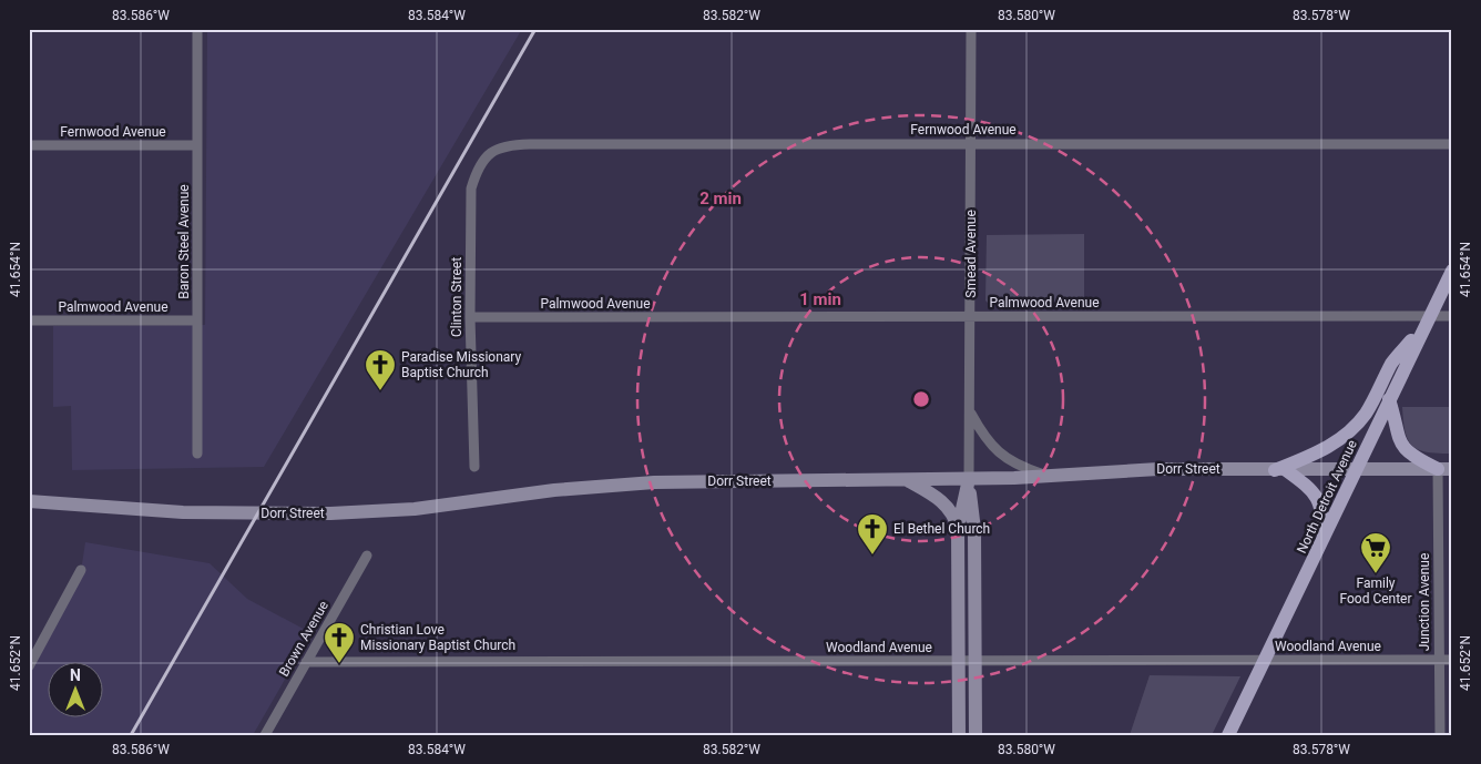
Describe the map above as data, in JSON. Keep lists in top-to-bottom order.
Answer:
{
  "streets": {
    "main road": ["Smead Avenue", "Dorr Street", "North Detroit Avenue"],
    "street": [
      "Fernwood Avenue",
      "Baron Steel Avenue",
      "Clinton Street",
      "Palmwood Avenue",
      "Junction Avenue",
      "Brown Avenue",
      "Woodland Avenue"
    ]
  },
  "crossings": [
    ["Fernwood Avenue", "Baron Steel Avenue"],
    ["Fernwood Avenue", "Smead Avenue"],
    ["Fernwood Avenue", "Clinton Street"],
    ["Baron Steel Avenue", "Palmwood Avenue"],
    ["Smead Avenue", "Palmwood Avenue"],
    ["Smead Avenue", "Dorr Street"],
    ["Smead Avenue", "Woodland Avenue"],
    ["Clinton Street", "Palmwood Avenue"],
    ["Palmwood Avenue", "North Detroit Avenue"],
    ["Dorr Street", "North Detroit Avenue"],
    ["Dorr Street", "Junction Avenue"],
    ["North Detroit Avenue", "Woodland Avenue"],
    ["Junction Avenue", "Woodland Avenue"],
    ["Brown Avenue", "Woodland Avenue"]
  ],
  "places": {
    "church": ["Paradise Missionary Baptist Church", "El Bethel Church", "Christian Love Missionary Baptist Church"],
    "supermarket": ["Family Food Center"]
  },
  "north": "top",
  "coordinates": [
    "83.586°W",
    "83.584°W",
    "83.582°W",
    "83.580°W",
    "83.578°W",
    "41.654°N",
    "41.652°N"
  ],
  "rings": ["2 min", "1 min"]
}
